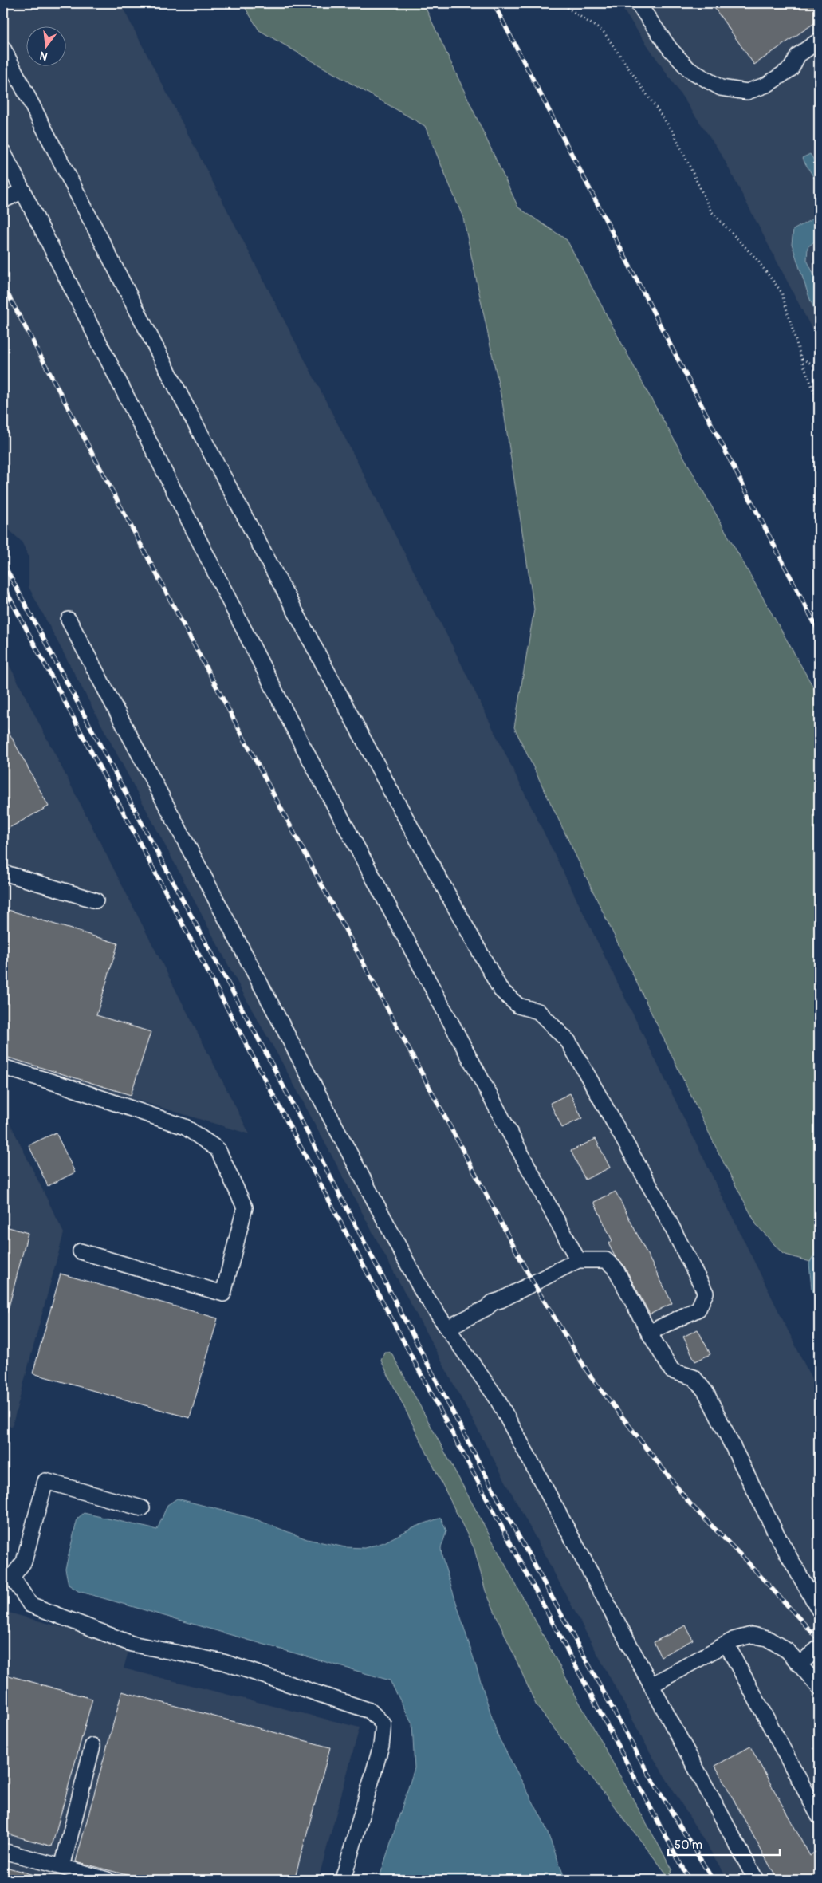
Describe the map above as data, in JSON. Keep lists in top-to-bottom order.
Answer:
{
  "scale_bar": "50 m",
  "north": "bottom"
}
